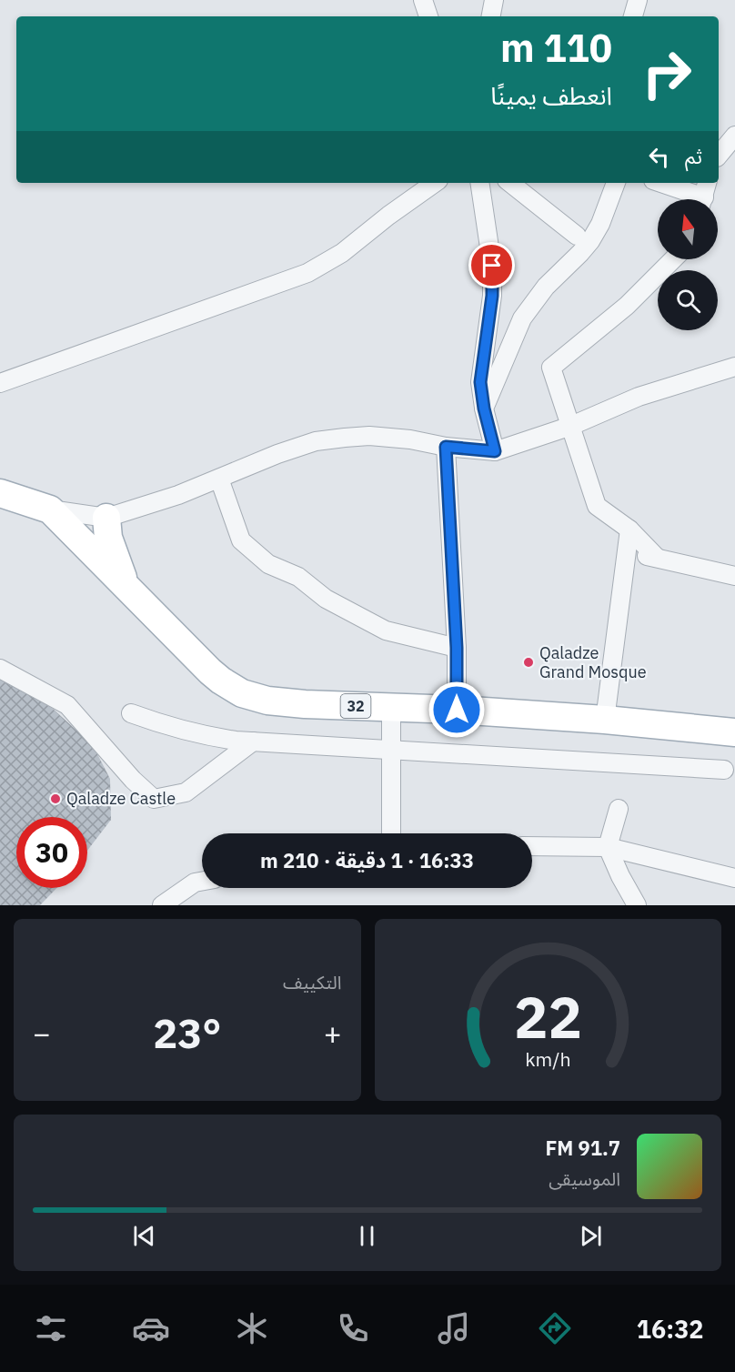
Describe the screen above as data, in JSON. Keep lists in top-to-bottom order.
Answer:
{
  "streets": {
    "main road": ["32"]
  },
  "places": ["Qaladze Grand Mosque", "Qaladze Castle"],
  "north": "top",
  "page": {
    "turn": ["110 m", "انعطف يمينًا"],
    "then": "ثم",
    "limit": "30",
    "trip": "16:33 · 1 دقيقة · 210 m",
    "tile": "التكييف",
    "heat": ["−", "23°", "+"],
    "song": ["91.7 FM", "الموسيقى"],
    "tabs": "16:32",
    "gauge": ["22", "km/h"]
  }
}
